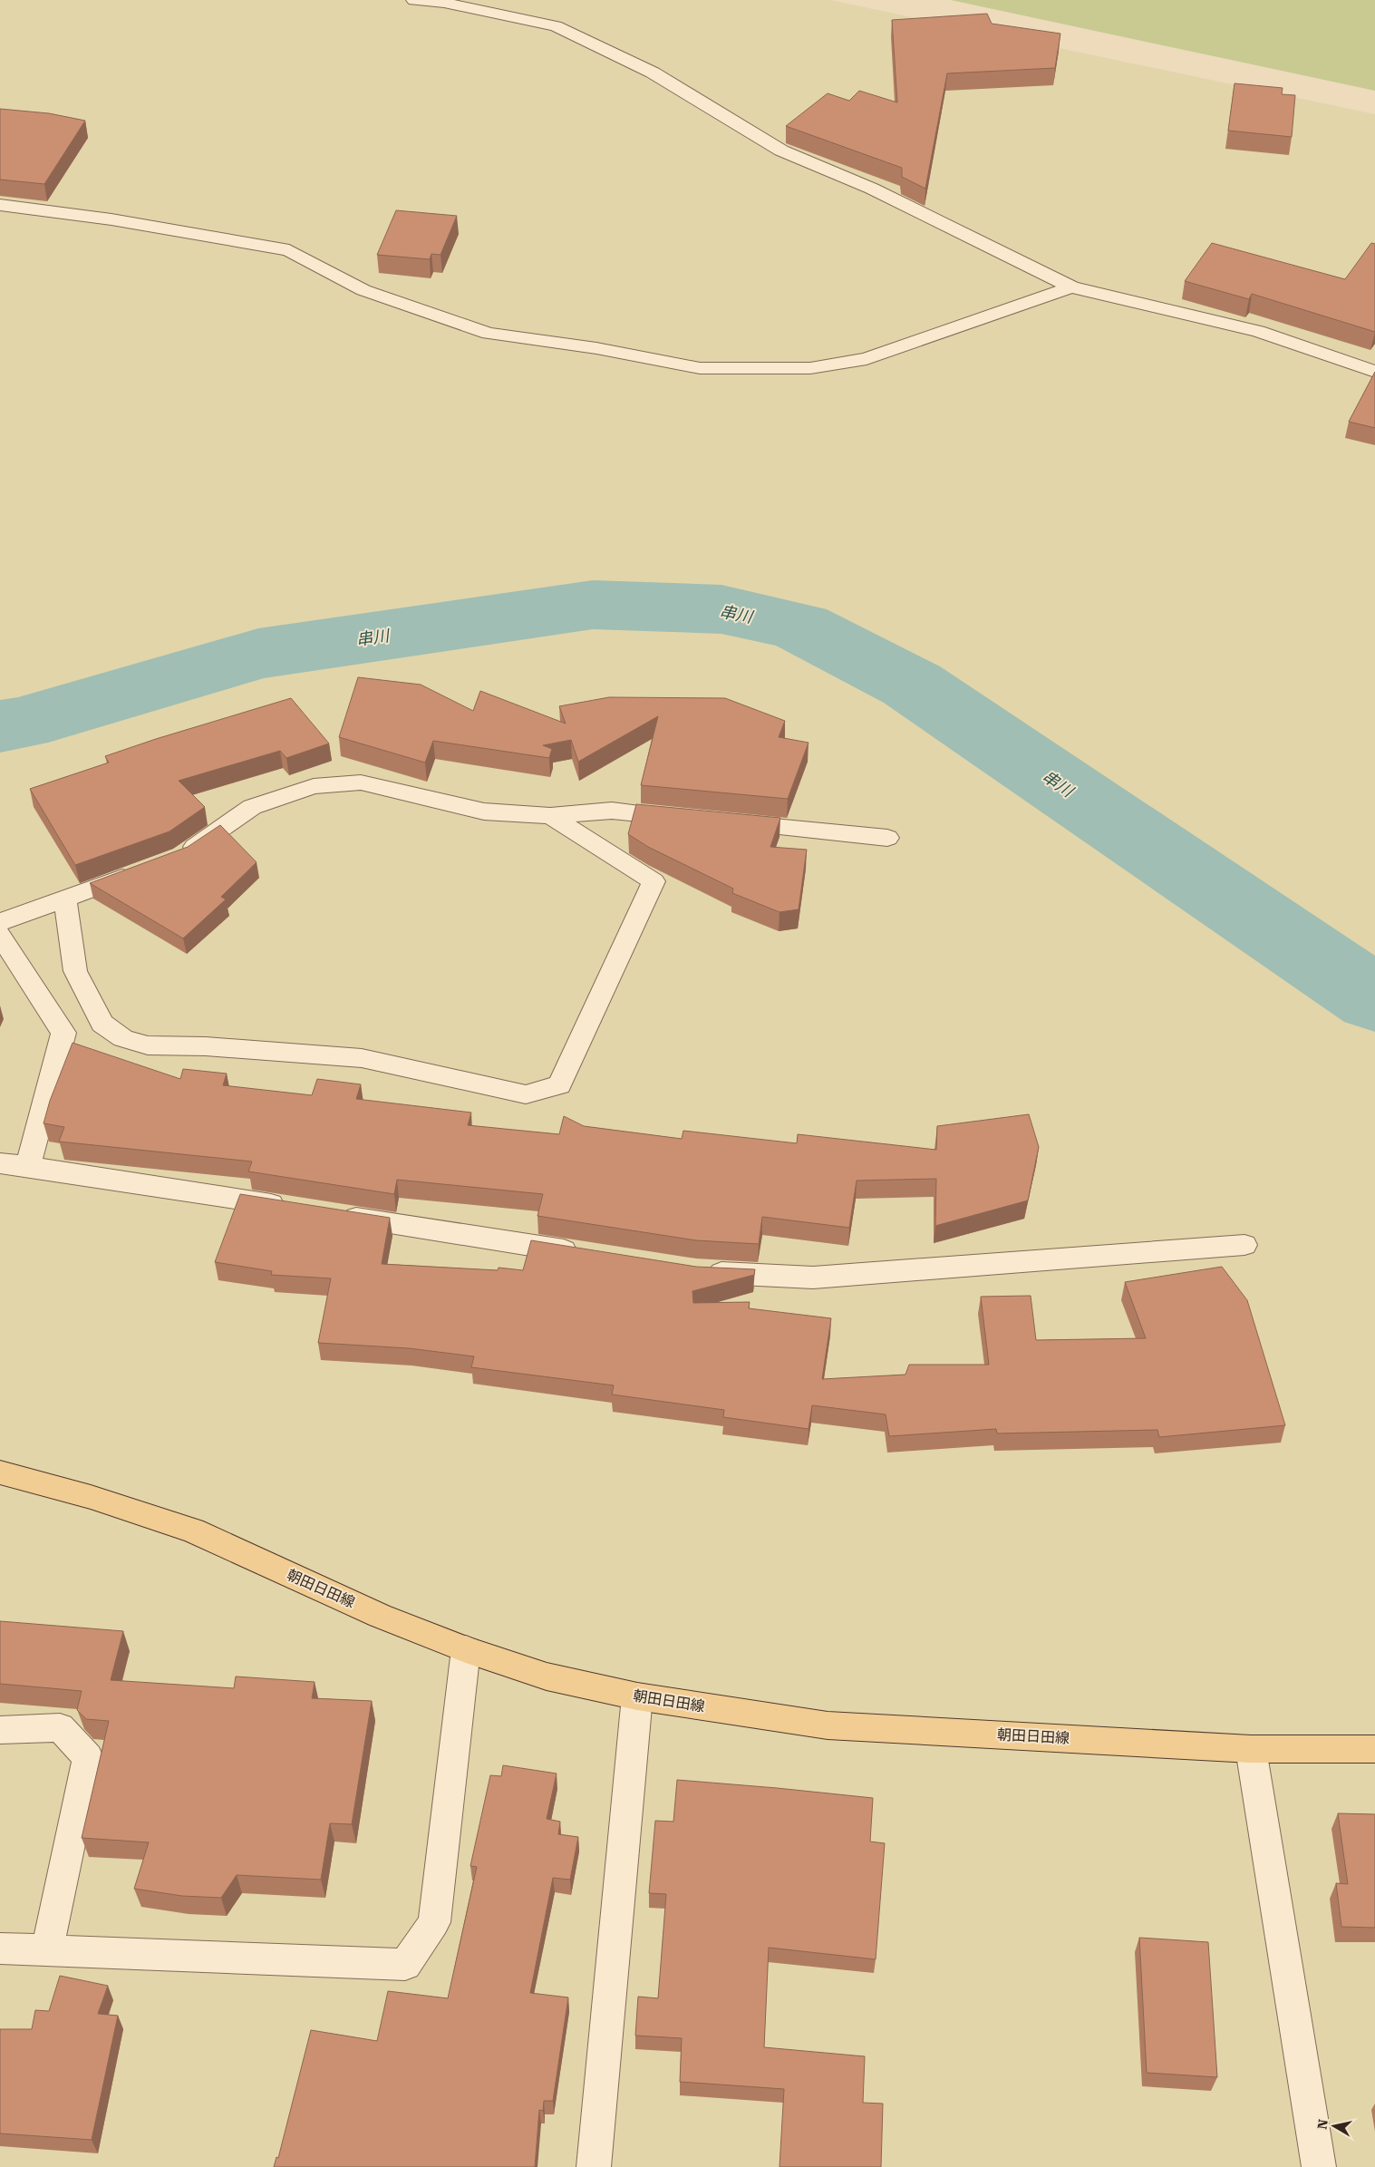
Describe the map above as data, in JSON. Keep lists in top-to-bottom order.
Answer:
{
  "streets": {
    "main road": ["朝田日田線"]
  },
  "water": ["串川"],
  "north": "left"
}
